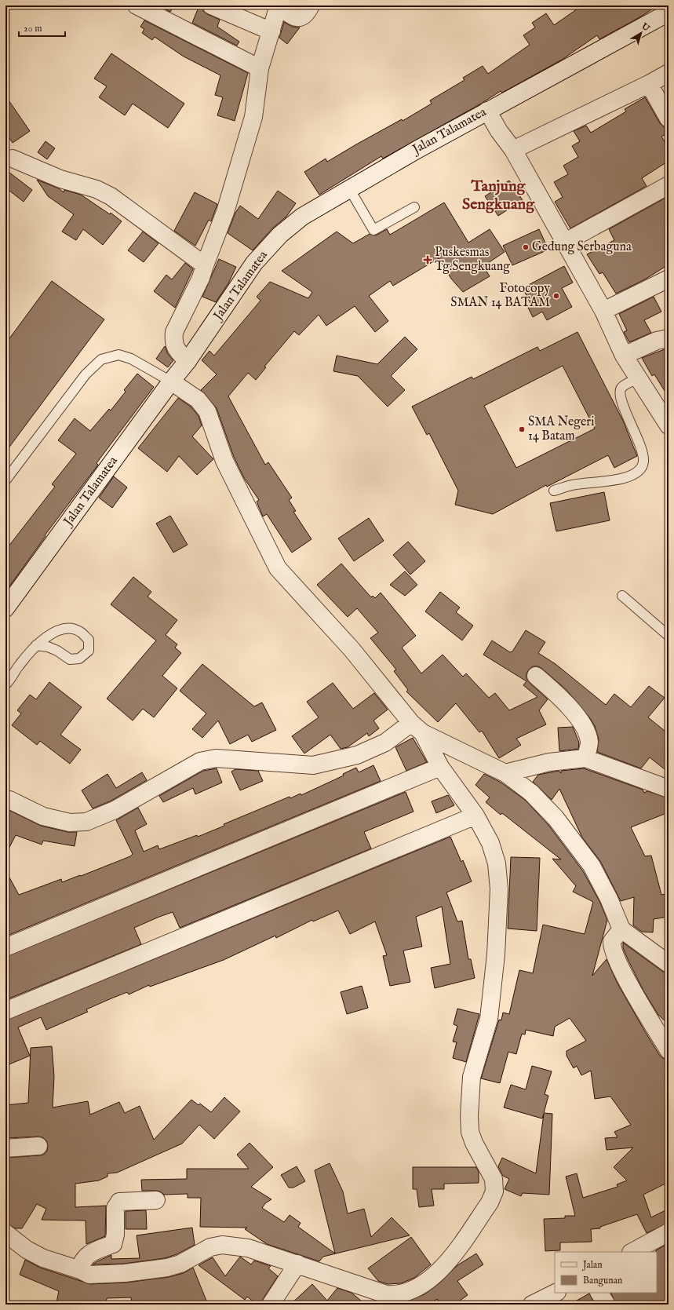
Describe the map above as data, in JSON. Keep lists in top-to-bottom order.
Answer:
{
  "streets": {
    "street": ["Jalan Talamatea"]
  },
  "districts": ["Tanjung Sengkuang"],
  "places": {
    "other": ["Gedung Serbaguna", "Fotocopy SMAN 14 BATAM", "SMA Negeri 14 Batam"],
    "health": ["Puskesmas Tg.Sengkuang"]
  },
  "legend": ["Jalan", "Bangunan"],
  "scale_bar": "20 m",
  "north": "top right"
}
